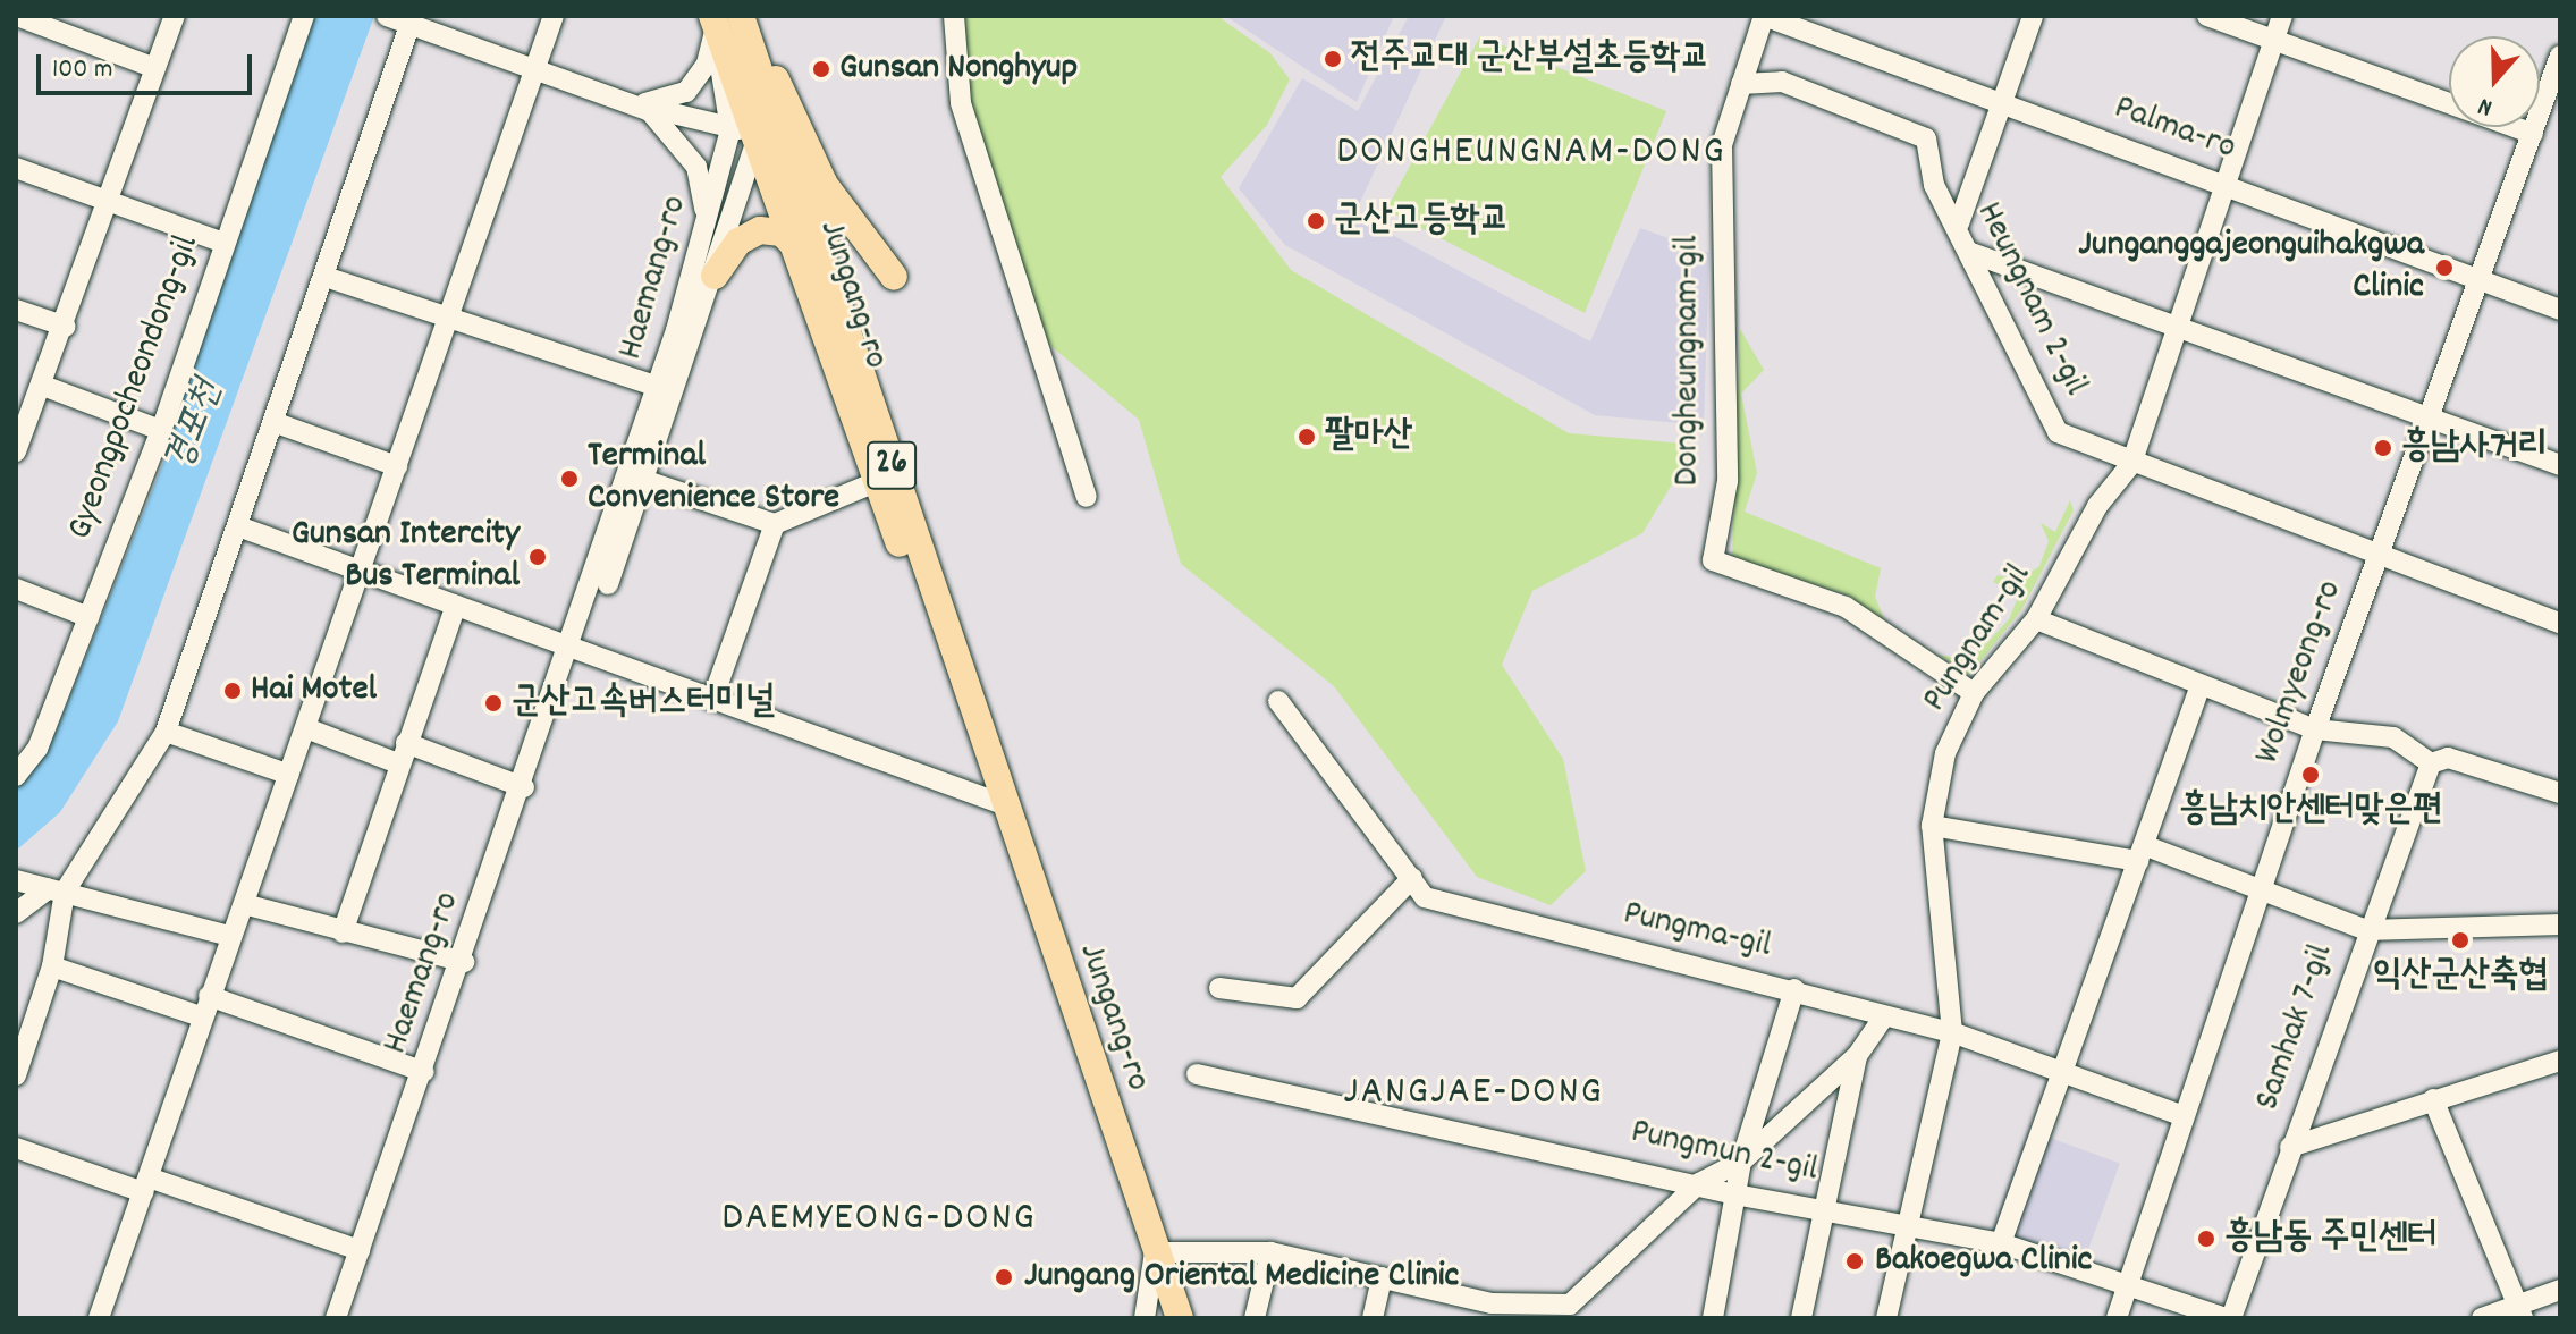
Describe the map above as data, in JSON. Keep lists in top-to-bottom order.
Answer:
{
  "streets": {
    "main road": ["Jungang-ro", "26"],
    "street": [
      "Palma-ro",
      "Haemang-ro",
      "Heungnam 2-gil",
      "Dongheungnam-gil",
      "Gyeongpocheondong-gil",
      "Pungnam-gil",
      "Wolmyeong-ro",
      "Pungma-gil",
      "Samhak 7-gil",
      "Pungmun 2-gil"
    ]
  },
  "crossings": [
    ["Palma-ro", "Dongheungnam-gil"],
    ["Palma-ro", "Pungnam-gil"],
    ["Palma-ro", "Wolmyeong-ro"],
    ["Haemang-ro", "Jungang-ro"],
    ["Haemang-ro", "26"],
    ["Jungang-ro", "26"],
    ["Heungnam 2-gil", "Dongheungnam-gil"],
    ["Heungnam 2-gil", "Pungnam-gil"],
    ["Heungnam 2-gil", "Wolmyeong-ro"],
    ["Dongheungnam-gil", "Pungnam-gil"],
    ["Pungnam-gil", "Pungma-gil"],
    ["Pungnam-gil", "Pungmun 2-gil"],
    ["Wolmyeong-ro", "Pungma-gil"],
    ["Wolmyeong-ro", "Pungmun 2-gil"],
    ["Samhak 7-gil", "Pungmun 2-gil"]
  ],
  "districts": ["DONGHEUNGNAM-DONG", "JANGJAE-DONG", "DAEMYEONG-DONG"],
  "water": ["경포천"],
  "places": [
    "전주교대 군산부설초등학교",
    "Gunsan Nonghyup",
    "군산고등학교",
    "Junganggajeonguihakgwa Clinic",
    "팔마산",
    "흥남사거리",
    "Terminal Convenience Store",
    "Gunsan Intercity Bus Terminal",
    "Hai Motel",
    "군산고속버스터미널",
    "흥남치안센터맞은편",
    "익산군산축협",
    "흥남동 주민센터",
    "Bakoegwa Clinic",
    "Jungang Oriental Medicine Clinic"
  ],
  "scale_bar": "100 m",
  "north": "bottom"
}
